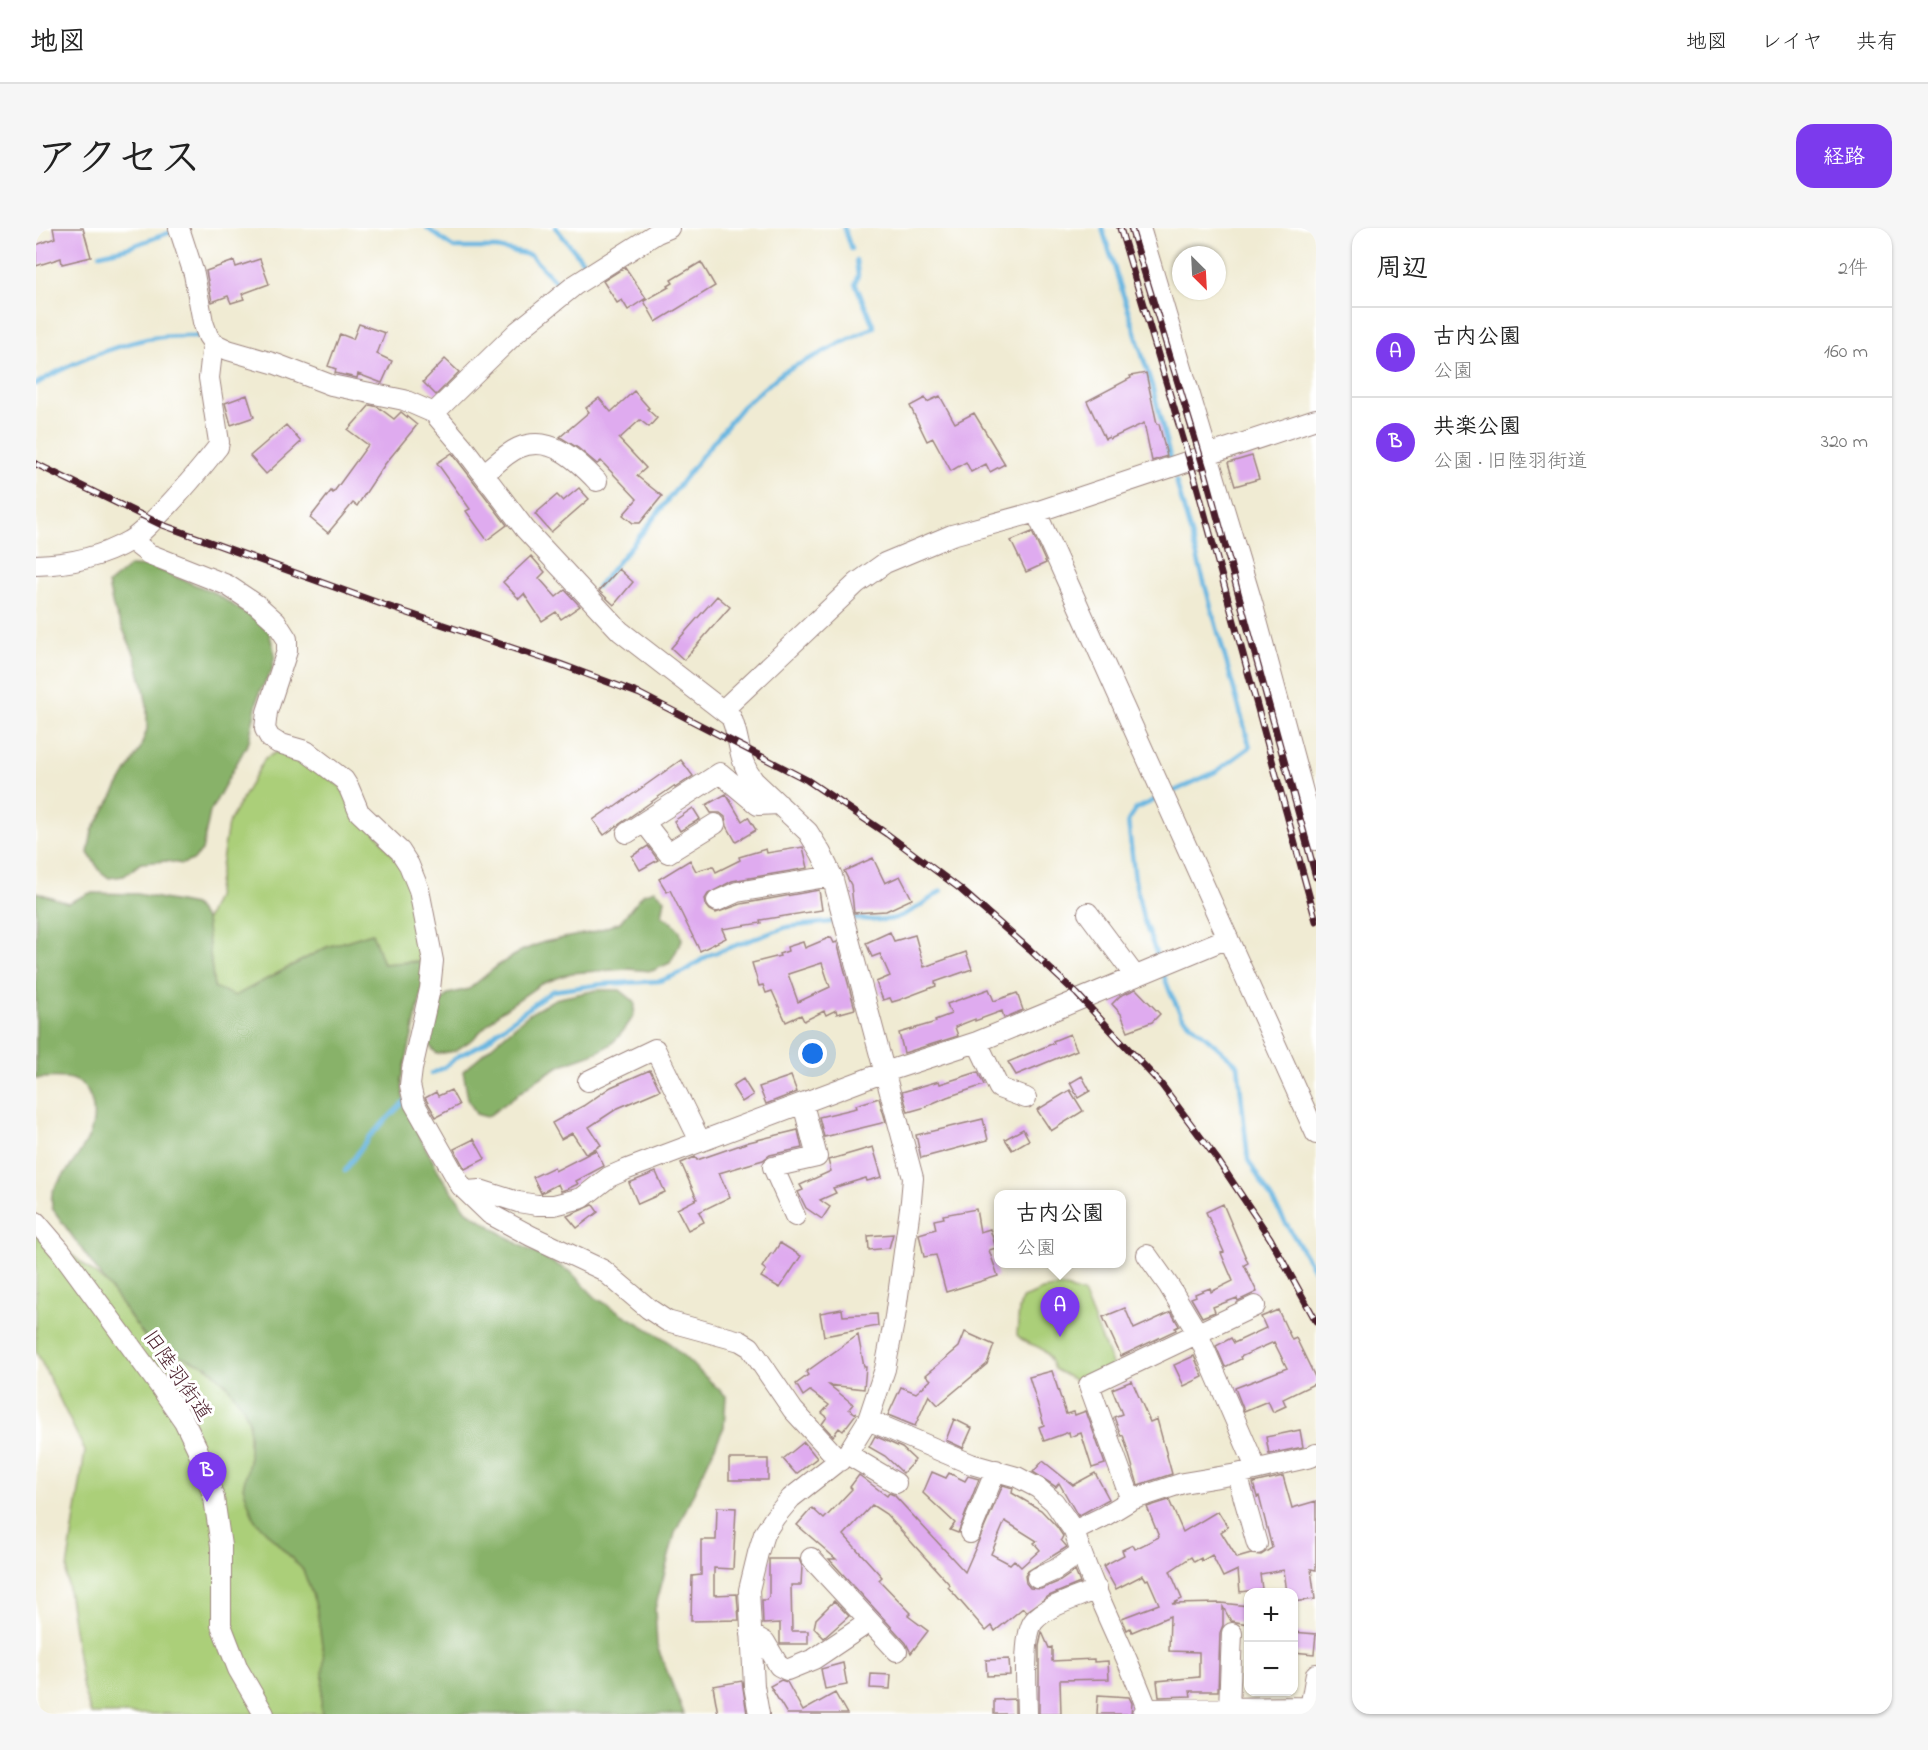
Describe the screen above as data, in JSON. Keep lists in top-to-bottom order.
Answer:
{
  "streets": {
    "street": ["旧陸羽街道"]
  },
  "north": "bottom right",
  "page": {
    "header": "地図",
    "nav": ["地図", "レイヤ", "共有"],
    "title": "アクセス",
    "buttons": "経路",
    "heading": ["周辺", "2件"],
    "list": [
      {
        "mark": "A",
        "name": "古内公園",
        "note": "公園",
        "value": "160 m"
      },
      {
        "mark": "B",
        "name": "共楽公園",
        "note": "公園 · 旧陸羽街道",
        "value": "320 m"
      }
    ],
    "popup": ["古内公園", "公園"],
    "pins": ["A", "B"],
    "map_buttons": ["+", "−"]
  }
}
